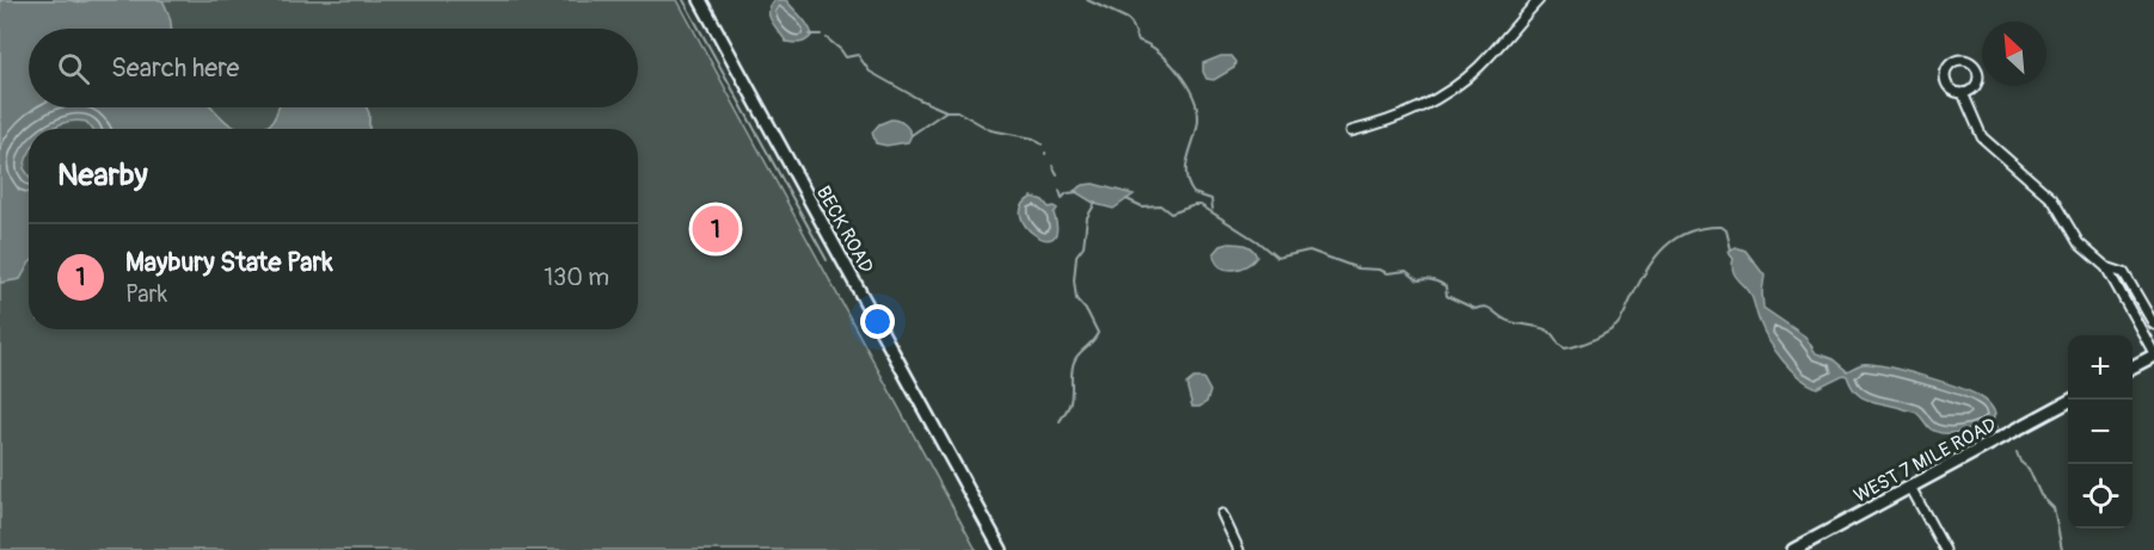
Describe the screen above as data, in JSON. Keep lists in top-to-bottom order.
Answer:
{
  "streets": {
    "main road": ["BECK ROAD", "WEST 7 MILE ROAD"]
  },
  "north": "top left",
  "page": {
    "search": "Search here",
    "heading": "Nearby",
    "pins": "1",
    "list": [
      {
        "mark": "1",
        "name": "Maybury State Park",
        "note": "Park",
        "value": "130 m"
      }
    ],
    "map_buttons": ["+", "−"]
  }
}
